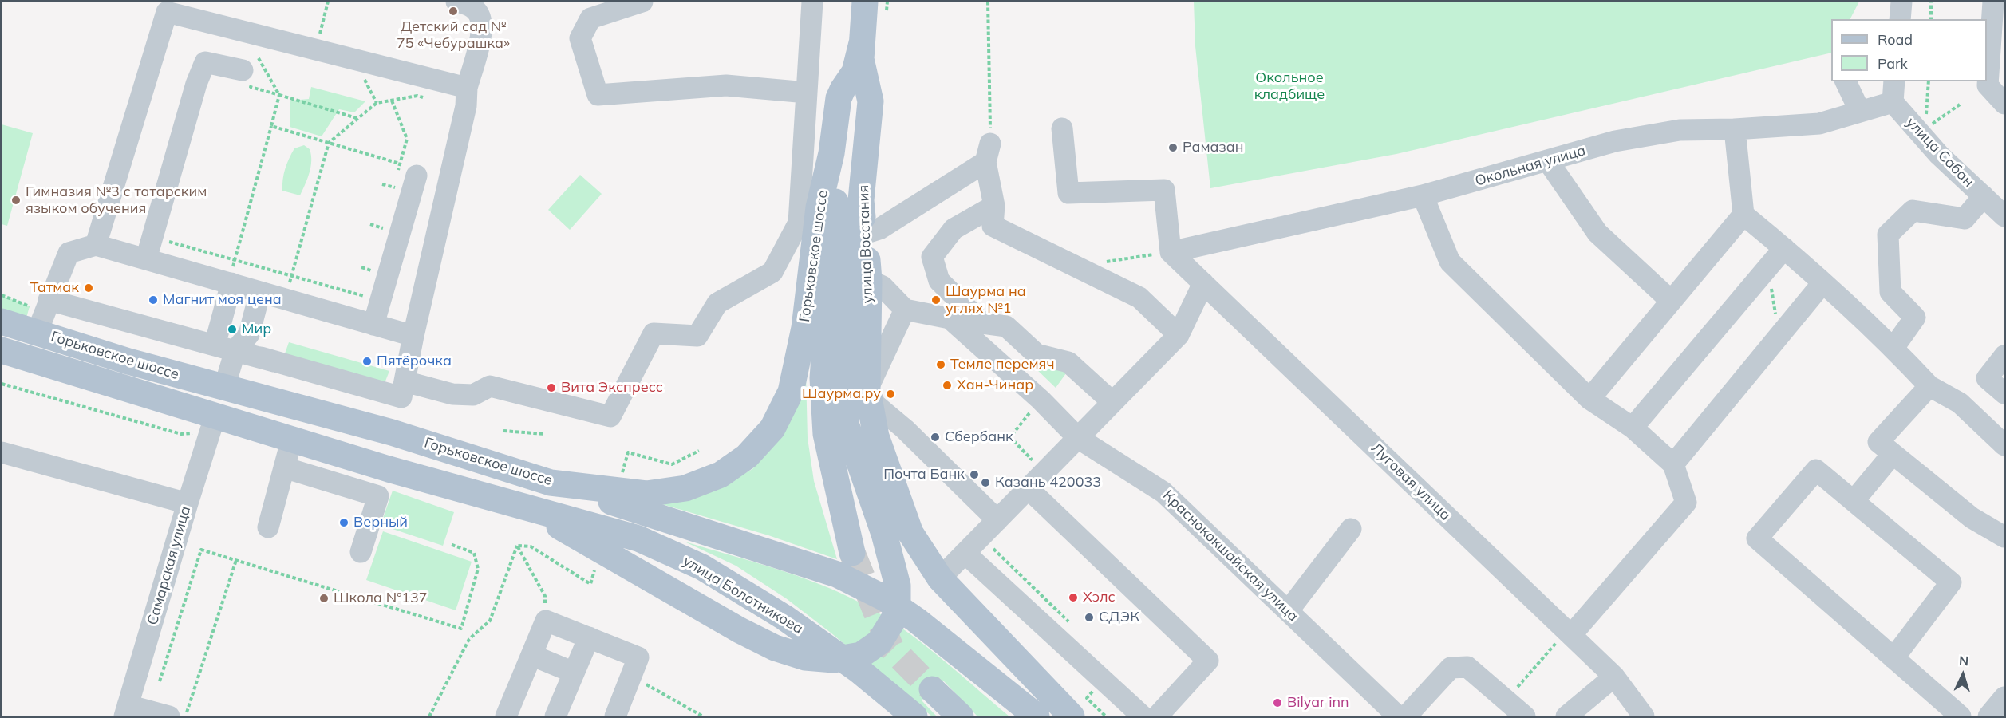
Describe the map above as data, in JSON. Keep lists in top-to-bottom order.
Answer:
{
  "streets": {
    "main road": ["улица Восстания", "Горьковское шоссе", "улица Болотникова"],
    "street": [
      "улица Сабан",
      "Окольная улица",
      "Луговая улица",
      "Краснококшайская улица",
      "Самарская улица"
    ]
  },
  "crossings": [
    ["улица Сабан", "Окольная улица"],
    ["Окольная улица", "Луговая улица"],
    ["улица Восстания", "Горьковское шоссе"],
    ["Горьковское шоссе", "Самарская улица"],
    ["Горьковское шоссе", "улица Болотникова"]
  ],
  "parks": ["Окольное кладбище"],
  "places": [
    "Детский сад № 75 «Чебурашка»",
    "Рамазан",
    "Гимназия №3 с татарским языком обучения",
    "Татмак",
    "Магнит моя цена",
    "Шаурма на углях №1",
    "Мир",
    "Пятёрочка",
    "Темле перемяч",
    "Хан-Чинар",
    "Вита Экспресс",
    "Шаурма.ру",
    "Сбербанк",
    "Почта Банк",
    "Казань 420033",
    "Верный",
    "Хэлс",
    "Школа №137",
    "СДЭК",
    "Bilyar inn"
  ],
  "legend": ["Road", "Park"],
  "north": "top"
}
